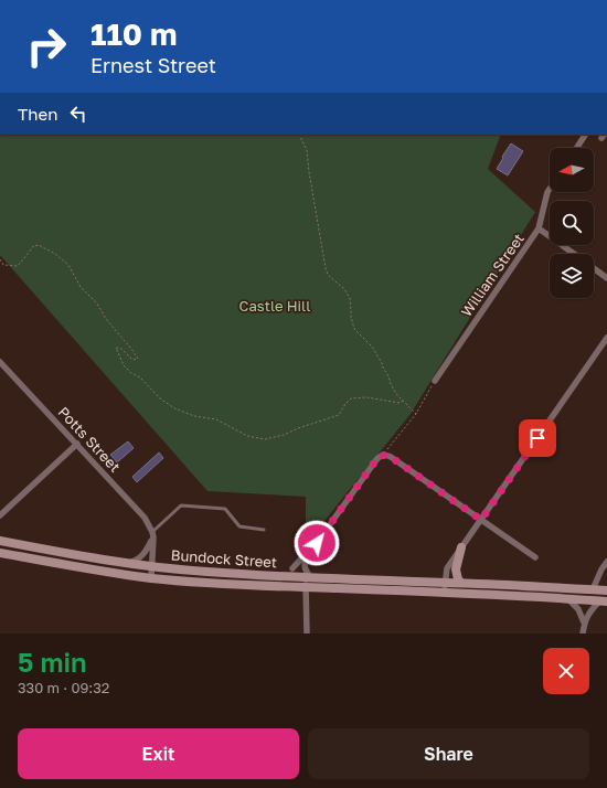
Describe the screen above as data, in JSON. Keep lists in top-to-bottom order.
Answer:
{
  "streets": {
    "main road": ["Bundock Street"],
    "street": ["William Street", "Potts Street"]
  },
  "parks": ["Castle Hill"],
  "north": "left",
  "page": {
    "turn": ["110 m", "Ernest Street"],
    "then": "Then",
    "heading": ["5 min", "330 m · 09:32"],
    "buttons": ["Exit", "Share"]
  }
}
